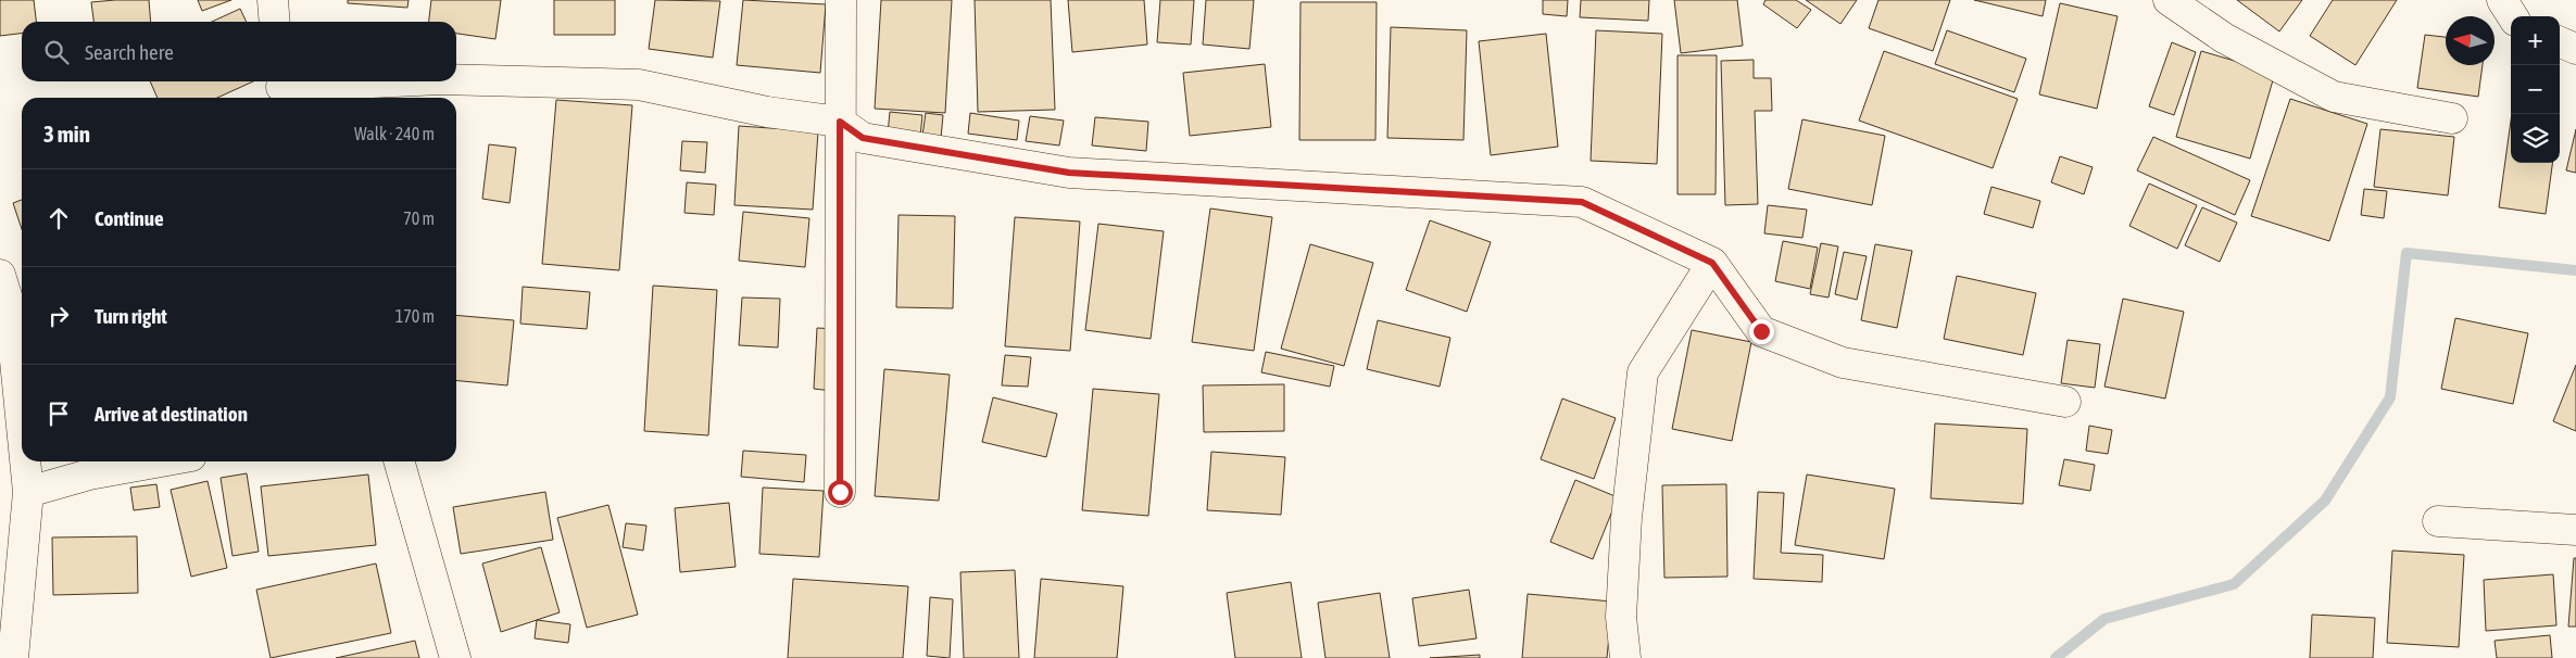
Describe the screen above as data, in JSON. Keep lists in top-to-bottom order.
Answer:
{
  "north": "left",
  "page": {
    "map_buttons": ["+", "−"],
    "search": "Search here",
    "heading": ["3 min", "Walk · 240 m"],
    "list": [
      ["Continue", "70 m"],
      ["Turn right", "170 m"],
      "Arrive at destination"
    ]
  }
}
